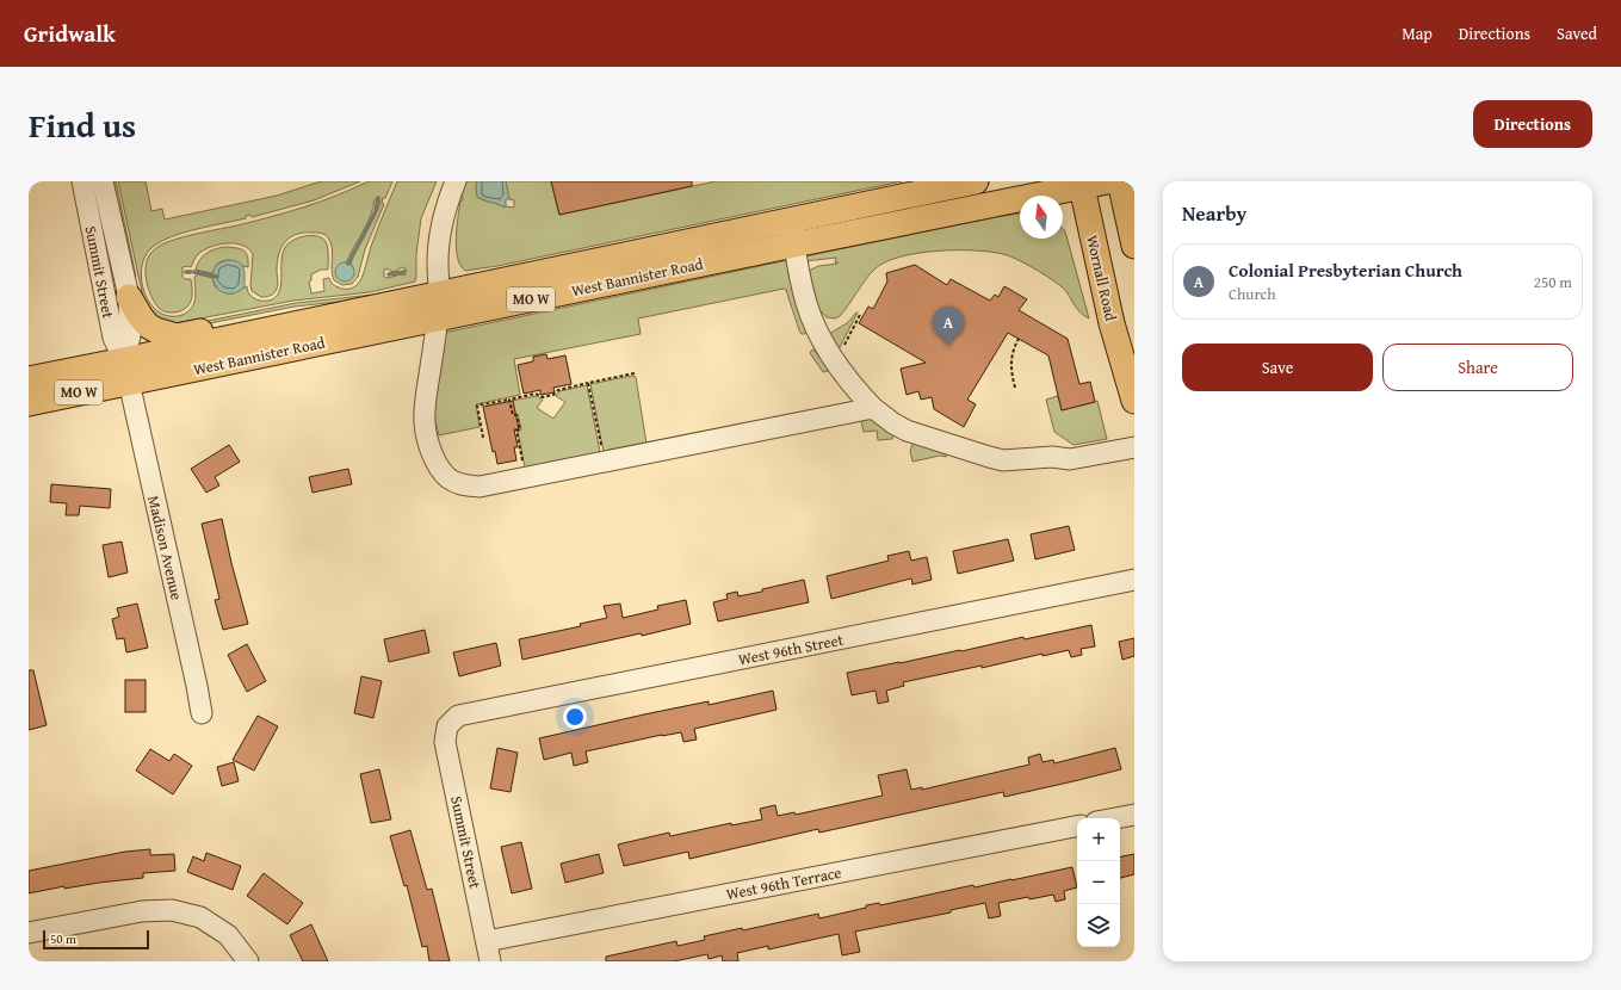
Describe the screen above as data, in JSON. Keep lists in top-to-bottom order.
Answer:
{
  "streets": {
    "main road": ["West Bannister Road", "Wornall Road", "MO W"],
    "street": [
      "Summit Street",
      "Madison Avenue",
      "West 96th Street",
      "West 96th Terrace"
    ]
  },
  "crossings": [
    ["Summit Street", "West Bannister Road"],
    ["Summit Street", "Madison Avenue"],
    ["Summit Street", "West 96th Street"],
    ["Summit Street", "West 96th Terrace"],
    ["West Bannister Road", "Wornall Road"],
    ["West Bannister Road", "Madison Avenue"]
  ],
  "scale_bar": "50 m",
  "north": "top",
  "page": {
    "header": "Gridwalk",
    "nav": ["Map", "Directions", "Saved"],
    "title": "Find us",
    "buttons": [
      "Directions",
      ["Save", "Share"]
    ],
    "heading": "Nearby",
    "list": [
      {
        "mark": "A",
        "name": "Colonial Presbyterian Church",
        "note": "Church",
        "value": "250 m"
      }
    ],
    "pins": "A",
    "map_buttons": ["+", "−"],
    "scale": "50 m"
  }
}
